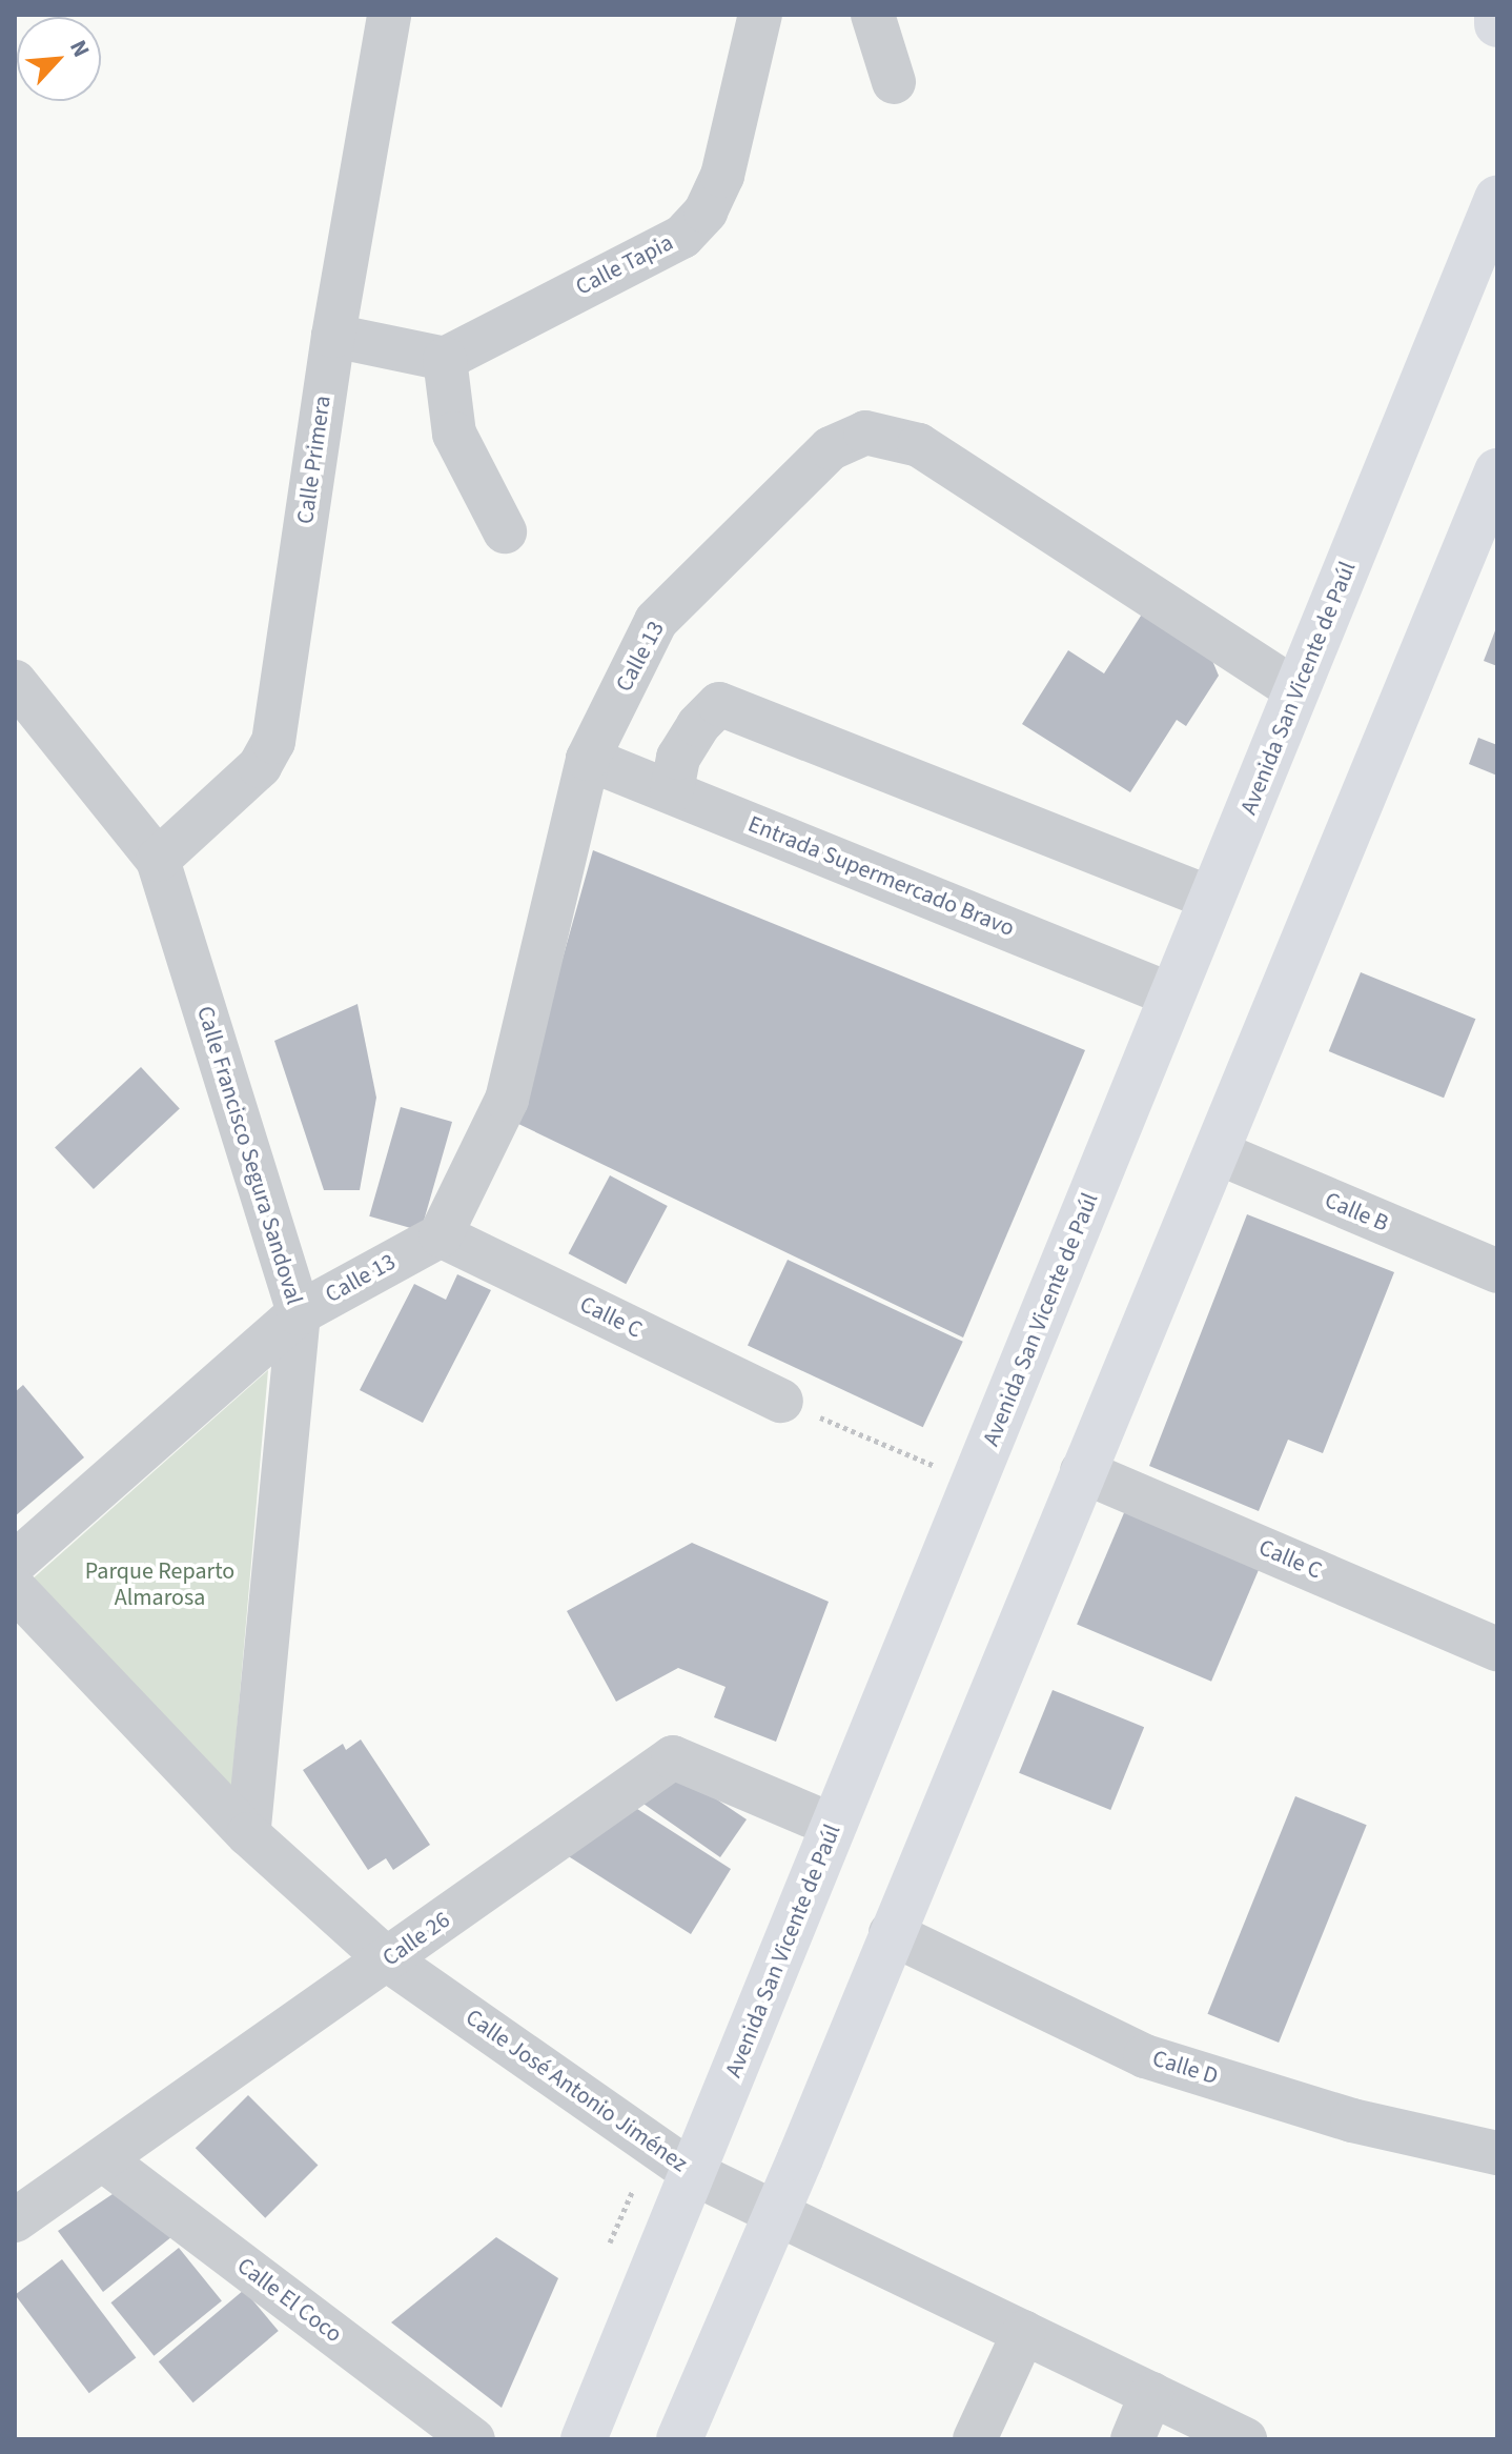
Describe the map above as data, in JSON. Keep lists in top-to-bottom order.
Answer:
{
  "streets": {
    "main road": ["Avenida San Vicente de Paúl"],
    "street": [
      "Calle Tapia",
      "Calle Primera",
      "Calle 13",
      "Entrada Supermercado Bravo",
      "Calle Francisco Segura Sandoval",
      "Calle B",
      "Calle C",
      "Calle 26",
      "Calle D",
      "Calle José Antonio Jiménez",
      "Calle El Coco"
    ]
  },
  "crossings": [
    ["Calle Primera", "Calle Francisco Segura Sandoval"],
    ["Calle 13", "Avenida San Vicente de Paúl"],
    ["Calle 13", "Entrada Supermercado Bravo"],
    ["Calle 13", "Calle Francisco Segura Sandoval"],
    ["Calle 13", "Calle C"],
    ["Avenida San Vicente de Paúl", "Entrada Supermercado Bravo"],
    ["Avenida San Vicente de Paúl", "Calle 26"],
    ["Avenida San Vicente de Paúl", "Calle José Antonio Jiménez"],
    ["Calle Francisco Segura Sandoval", "Calle José Antonio Jiménez"],
    ["Calle 26", "Calle José Antonio Jiménez"],
    ["Calle 26", "Calle El Coco"]
  ],
  "parks": ["Parque Reparto Almarosa"],
  "north": "top right"
}
